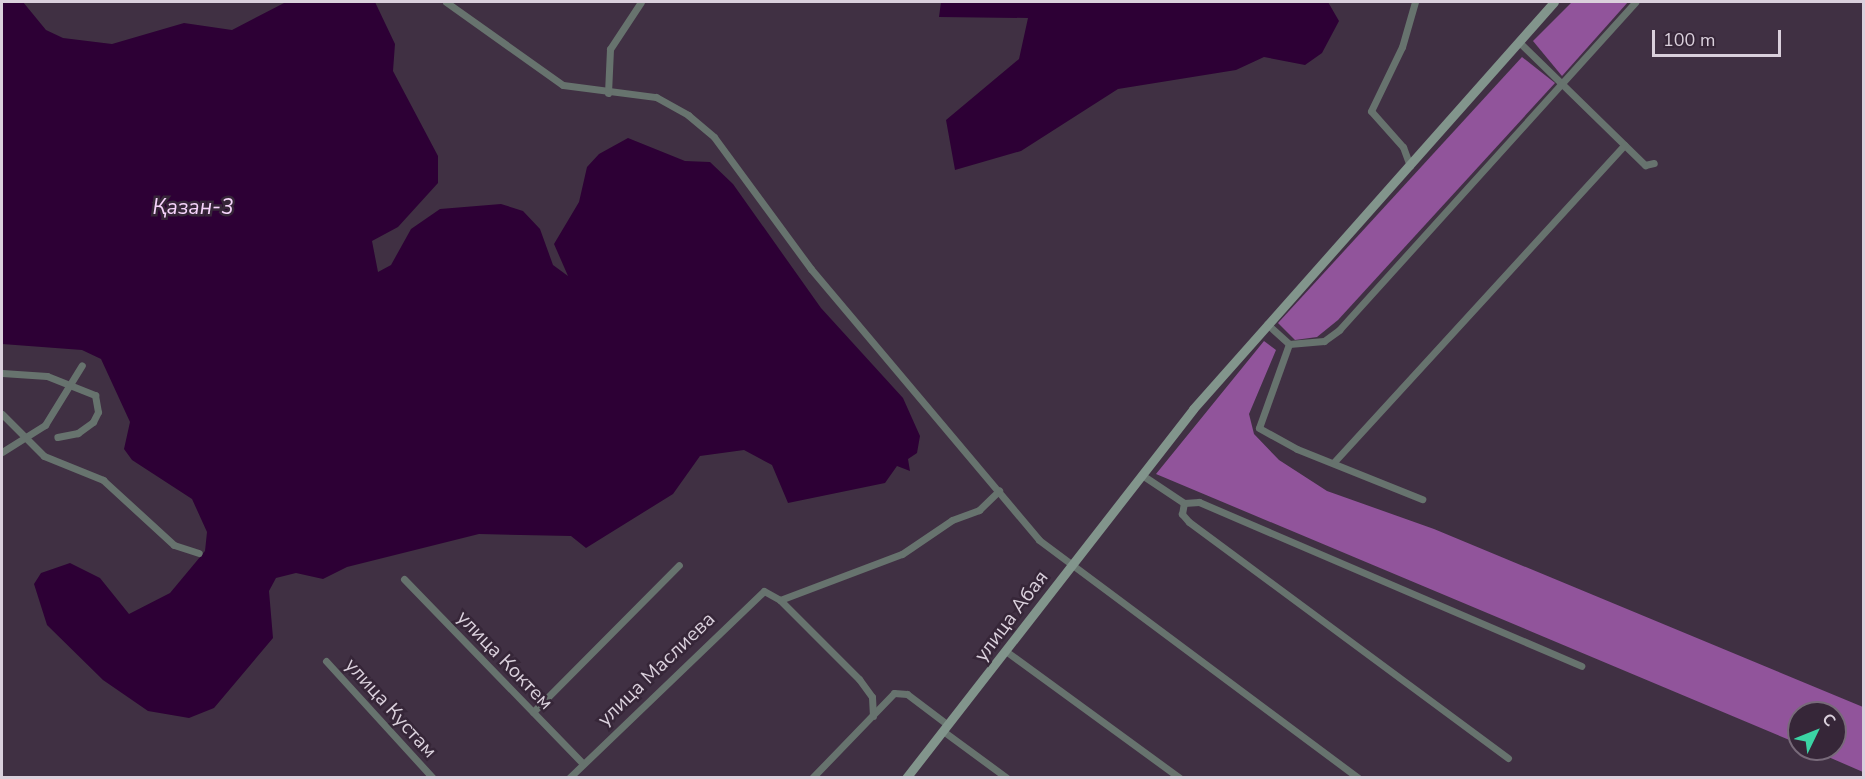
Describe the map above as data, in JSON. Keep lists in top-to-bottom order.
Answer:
{
  "streets": {
    "main road": ["улица Абая"],
    "street": ["улица Коктем", "улица Маслиева", "улица Кустам"]
  },
  "crossings": [
    ["улица Коктем", "улица Маслиева"]
  ],
  "water": ["Қазан-3"],
  "scale_bar": "100 m",
  "north": "top right"
}
